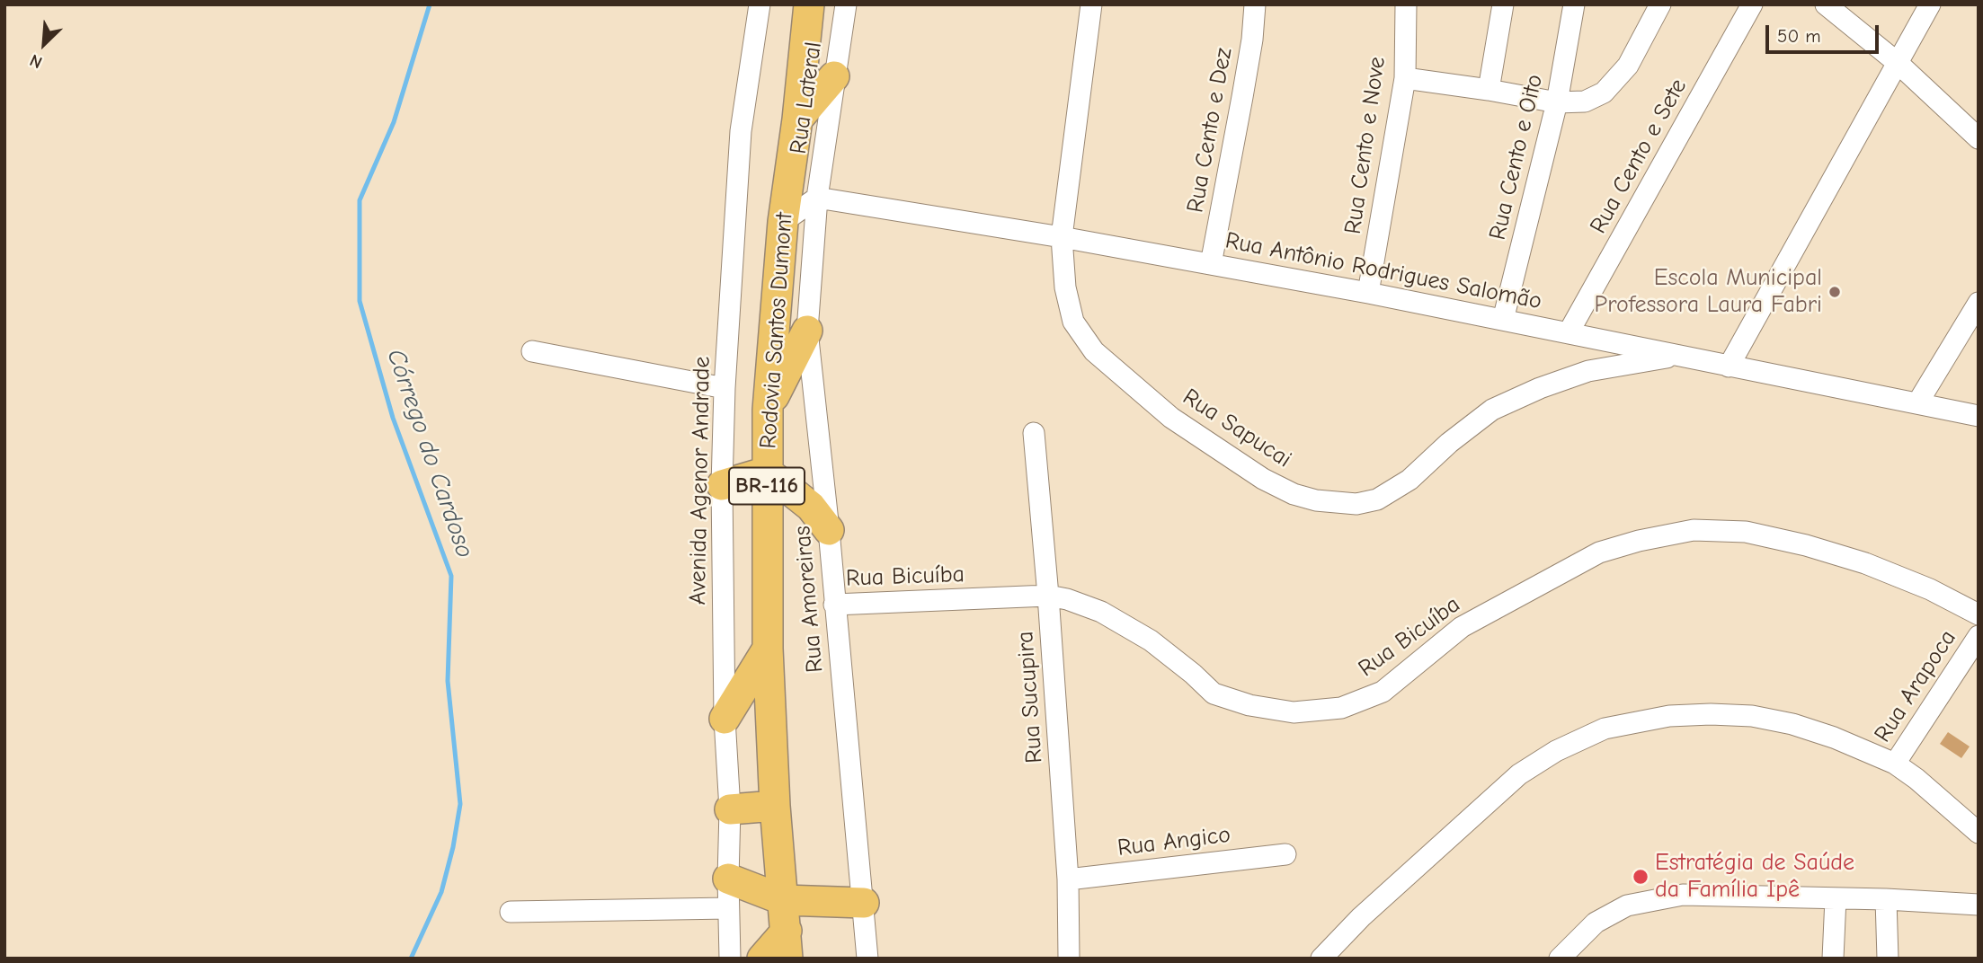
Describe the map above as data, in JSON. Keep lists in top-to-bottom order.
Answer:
{
  "streets": {
    "highway": ["Rodovia Santos Dumont", "BR-116"],
    "street": [
      "Rua Lateral",
      "Rua Cento e Dez",
      "Rua Cento e Nove",
      "Rua Cento e Sete",
      "Rua Cento e Oito",
      "Rua Antônio Rodrigues Salomão",
      "Rua Sapucai",
      "Avenida Agenor Andrade",
      "Rua Bicuíba",
      "Rua Amoreiras",
      "Rua Arapoca",
      "Rua Sucupira",
      "Rua Angico"
    ]
  },
  "crossings": [
    ["Rua Lateral", "Rua Antônio Rodrigues Salomão"],
    ["Rua Lateral", "Rua Amoreiras"],
    ["Rua Cento e Dez", "Rua Antônio Rodrigues Salomão"],
    ["Rua Cento e Nove", "Rua Antônio Rodrigues Salomão"],
    ["Rua Cento e Sete", "Rua Antônio Rodrigues Salomão"],
    ["Rua Cento e Oito", "Rua Antônio Rodrigues Salomão"],
    ["Rua Antônio Rodrigues Salomão", "Rua Sapucai"],
    ["Rua Antônio Rodrigues Salomão", "Rua Amoreiras"],
    ["Rua Bicuíba", "Rua Amoreiras"],
    ["Rua Bicuíba", "Rua Sucupira"],
    ["Rua Sucupira", "Rua Angico"]
  ],
  "water": ["Córrego do Cardoso"],
  "places": ["Escola Municipal Professora Laura Fabri", "Estratégia de Saúde da Família Ipê"],
  "scale_bar": "50 m",
  "north": "bottom left"
}
